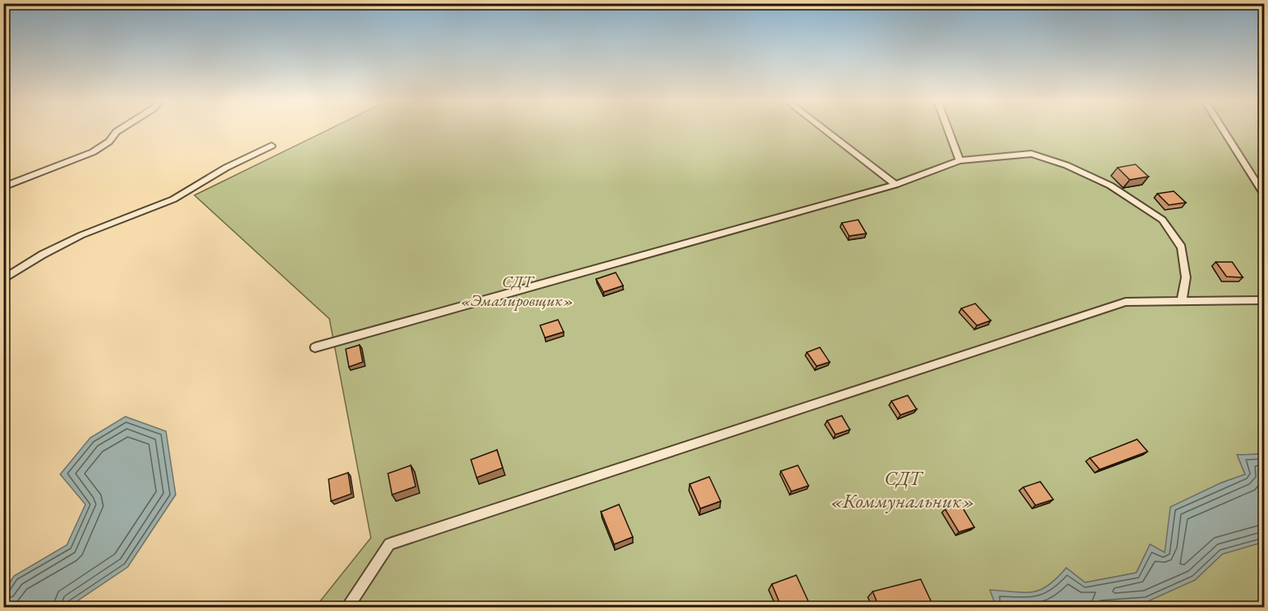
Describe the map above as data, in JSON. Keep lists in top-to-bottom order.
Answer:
{
  "parks": ["СДТ «Эмалировщик»", "СДТ «Коммунальник»"]
}
